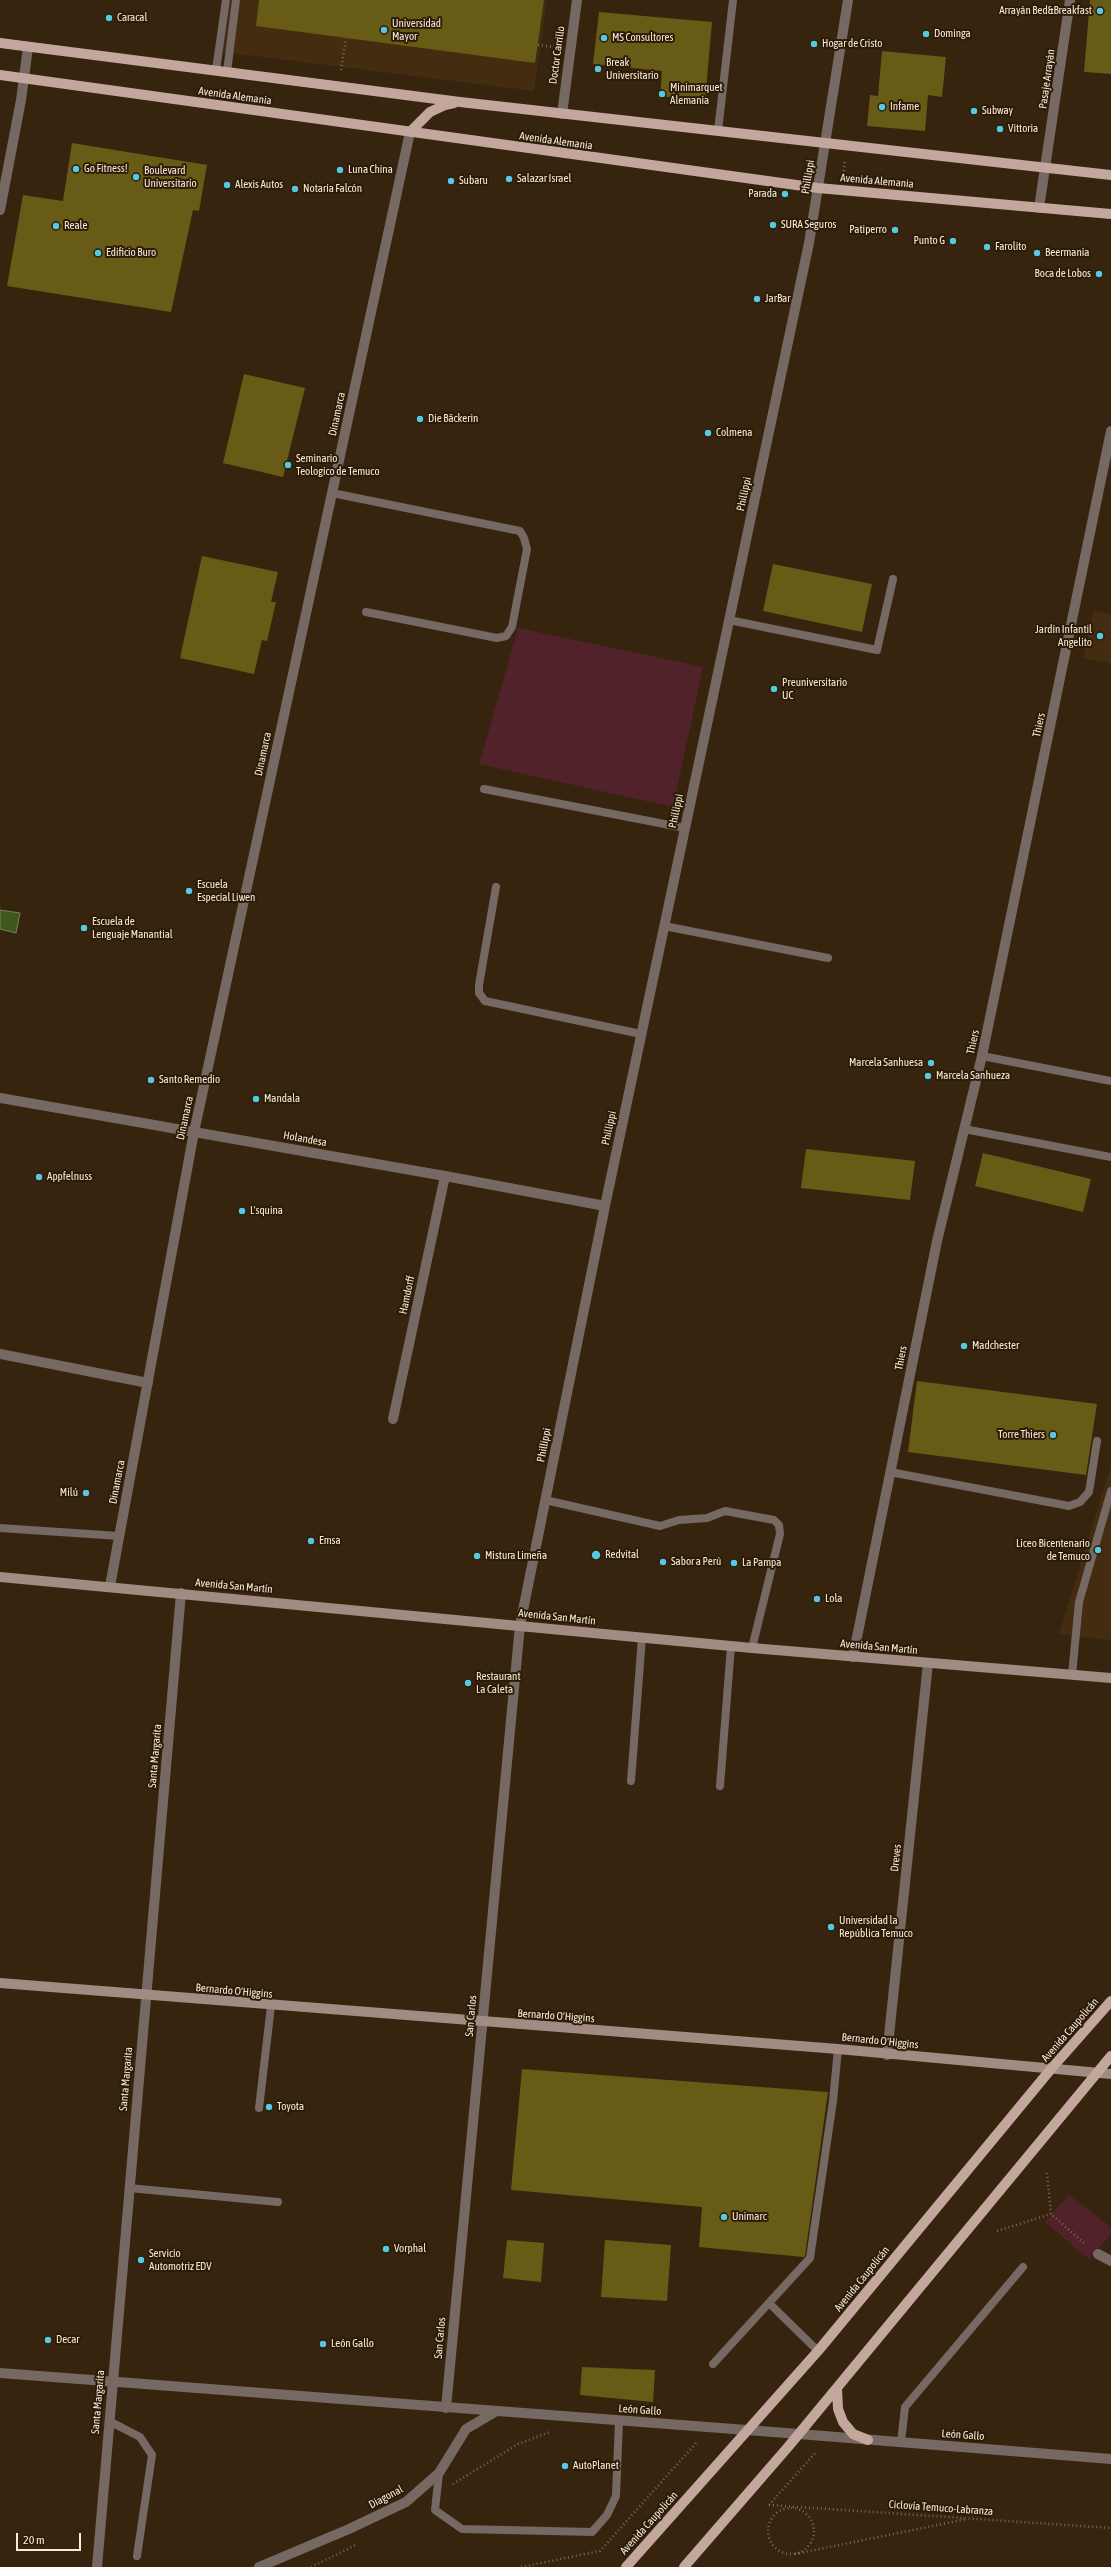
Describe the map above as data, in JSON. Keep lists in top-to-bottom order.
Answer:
{
  "streets": {
    "main road": [
      "Avenida Alemania",
      "Avenida San Martín",
      "Bernardo O'Higgins",
      "Avenida Caupolicán"
    ],
    "street": [
      "Doctor Carrillo",
      "Pasaje Arrayán",
      "Phillippi",
      "Dinamarca",
      "Thiers",
      "Holandesa",
      "Hamdorff",
      "Santa Margarita",
      "Dreves",
      "San Carlos",
      "León Gallo",
      "Diagonal"
    ],
    "path": ["Ciclovía Temuco-Labranza"]
  },
  "crossings": [
    ["Doctor Carrillo", "Avenida Alemania"],
    ["Pasaje Arrayán", "Avenida Alemania"],
    ["Avenida Alemania", "Phillippi"],
    ["Avenida Alemania", "Dinamarca"],
    ["Phillippi", "Holandesa"],
    ["Phillippi", "Avenida San Martín"],
    ["Phillippi", "San Carlos"],
    ["Dinamarca", "Holandesa"],
    ["Dinamarca", "Avenida San Martín"],
    ["Thiers", "Avenida San Martín"],
    ["Holandesa", "Hamdorff"],
    ["Avenida San Martín", "Santa Margarita"],
    ["Avenida San Martín", "Dreves"],
    ["Avenida San Martín", "San Carlos"],
    ["Santa Margarita", "Bernardo O'Higgins"],
    ["Santa Margarita", "León Gallo"],
    ["Dreves", "Bernardo O'Higgins"],
    ["Bernardo O'Higgins", "San Carlos"],
    ["Bernardo O'Higgins", "Avenida Caupolicán"],
    ["San Carlos", "León Gallo"],
    ["Avenida Caupolicán", "León Gallo"],
    ["León Gallo", "Diagonal"]
  ],
  "places": [
    "Arrayán Bed&Breakfast",
    "Caracal",
    "Universidad Mayor",
    "Dominga",
    "MS Consultores",
    "Hogar de Cristo",
    "Break Universitario",
    "Minimarquet Alemania",
    "Infame",
    "Subway",
    "Vittoria",
    "Go Fitness!",
    "Luna China",
    "Boulevard Universitario",
    "Salazar Israel",
    "Subaru",
    "Alexis Autos",
    "Notaría Falcón",
    "Parada",
    "SURA Seguros",
    "Reale",
    "Patiperro",
    "Punto G",
    "Farolito",
    "Edificio Buro",
    "Beermania",
    "Boca de Lobos",
    "JarBar",
    "Die Bäckerin",
    "Colmena",
    "Seminario Teologico de Temuco",
    "Jardín Infantil Angelito",
    "Preuniversitario UC",
    "Escuela Especial Liwen",
    "Escuela de Lenguaje Manantial",
    "Marcela Sanhuesa",
    "Marcela Sanhueza",
    "Santo Remedio",
    "Mandala",
    "Appfelnuss",
    "L'squina",
    "Madchester",
    "Torre Thiers",
    "Milú",
    "Emsa",
    "Liceo Bicentenario de Temuco",
    "Redvital",
    "Mistura Limeña",
    "Sabor a Perú",
    "La Pampa",
    "Lola",
    "Restaurant La Caleta",
    "Universidad la República Temuco",
    "Toyota",
    "Unimarc",
    "Vorphal",
    "Servicio Automotriz EDV",
    "Decar",
    "León Gallo",
    "AutoPlanet"
  ],
  "scale_bar": "20 m"
}
